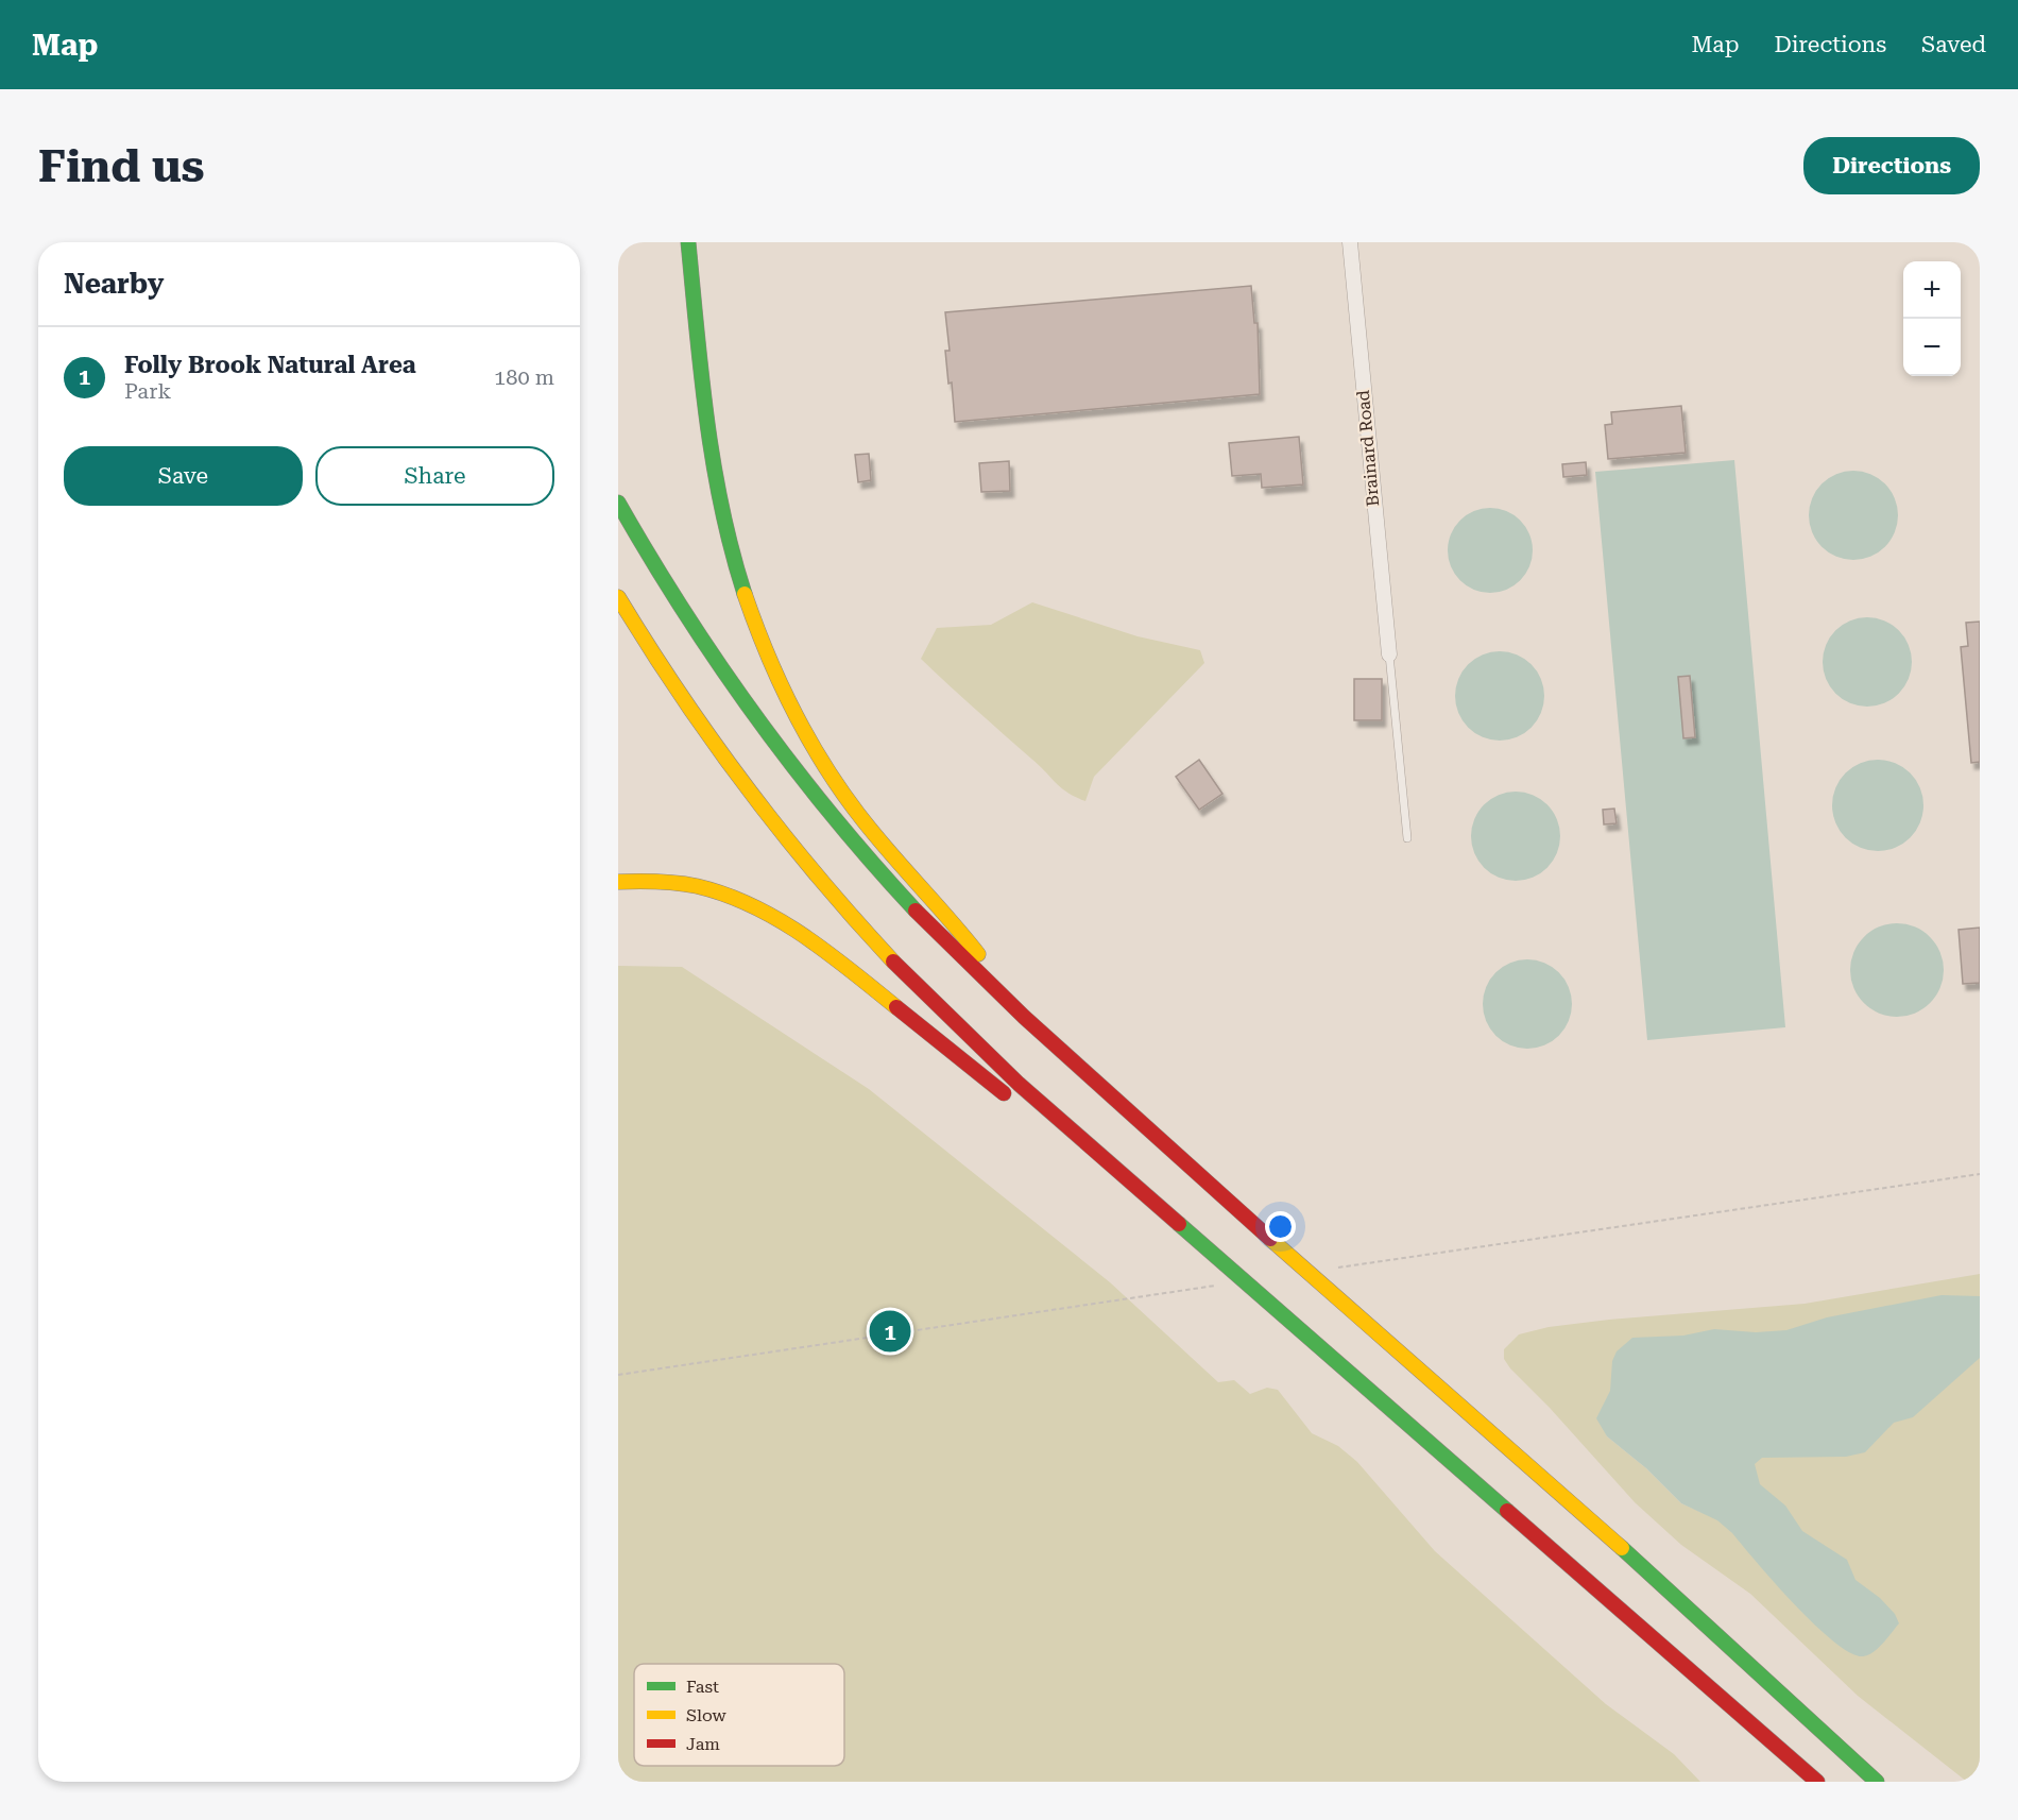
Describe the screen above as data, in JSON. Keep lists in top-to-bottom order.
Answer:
{
  "streets": {
    "street": ["Brainard Road"]
  },
  "legend": ["Fast", "Slow", "Jam"],
  "page": {
    "header": "Map",
    "nav": ["Map", "Directions", "Saved"],
    "buttons": [
      "Directions",
      ["Save", "Share"]
    ],
    "title": "Find us",
    "heading": "Nearby",
    "map_buttons": ["+", "−"],
    "list": [
      {
        "mark": "1",
        "name": "Folly Brook Natural Area",
        "note": "Park",
        "value": "180 m"
      }
    ],
    "pins": "1"
  }
}
